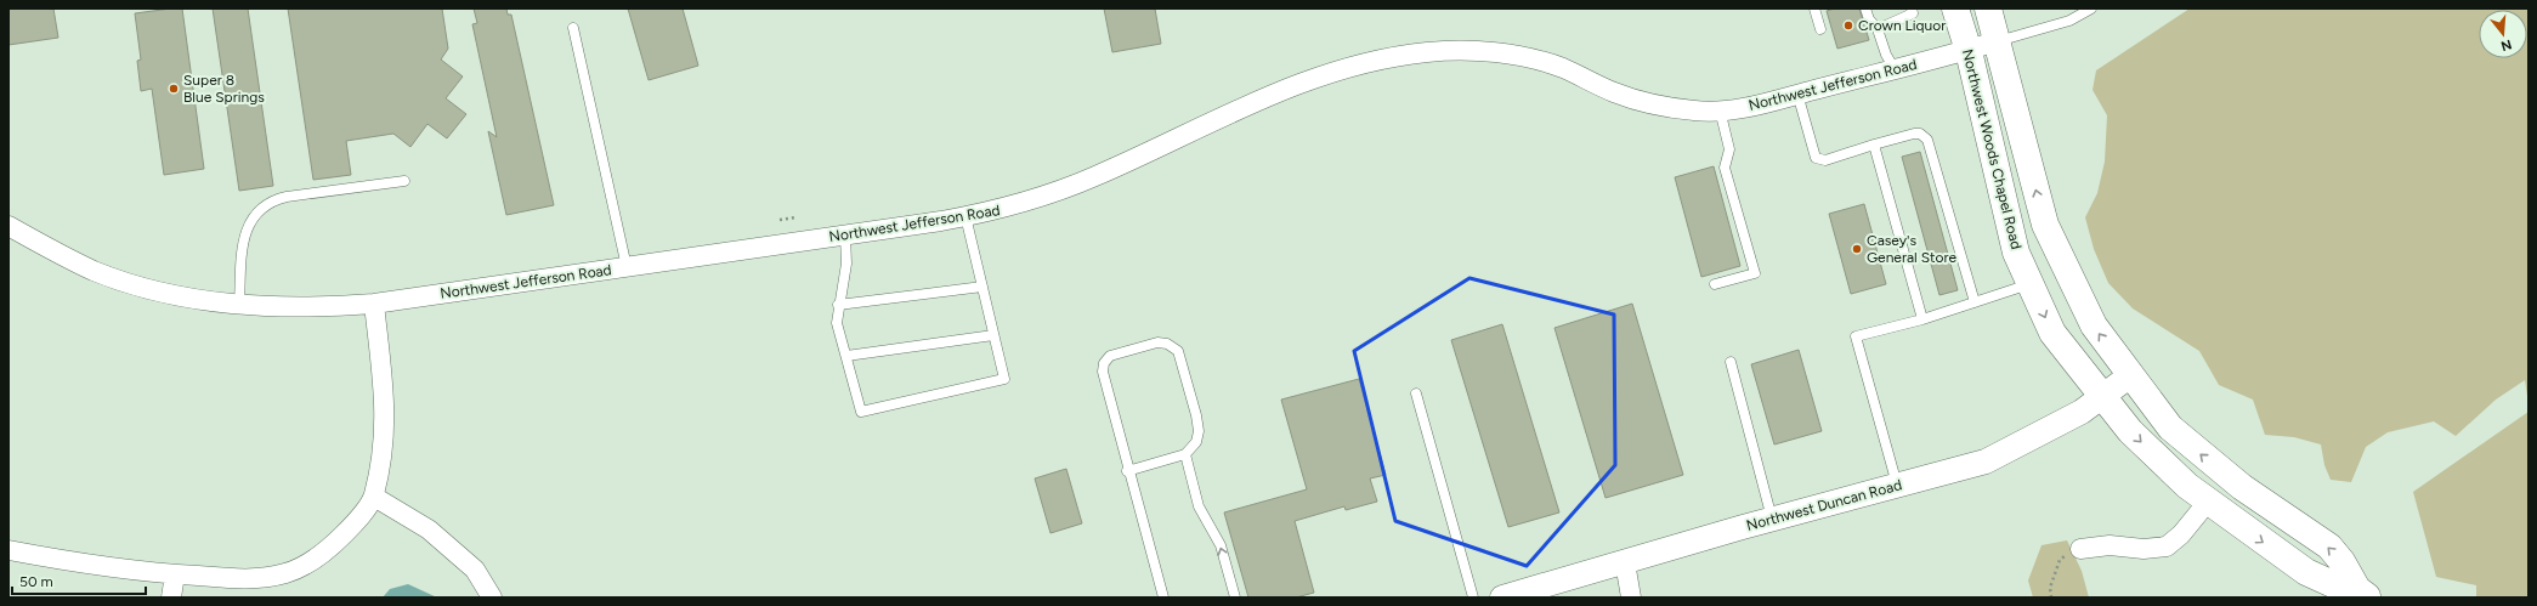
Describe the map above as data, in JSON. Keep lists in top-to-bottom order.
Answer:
{
  "streets": {
    "main road": ["Northwest Woods Chapel Road"],
    "street": ["Northwest Jefferson Road", "Northwest Duncan Road"]
  },
  "crossings": [
    ["Northwest Jefferson Road", "Northwest Woods Chapel Road"],
    ["Northwest Woods Chapel Road", "Northwest Duncan Road"]
  ],
  "places": ["Crown Liquor", "Super 8 Blue Springs", "Casey's General Store"],
  "scale_bar": "50 m",
  "north": "bottom"
}
